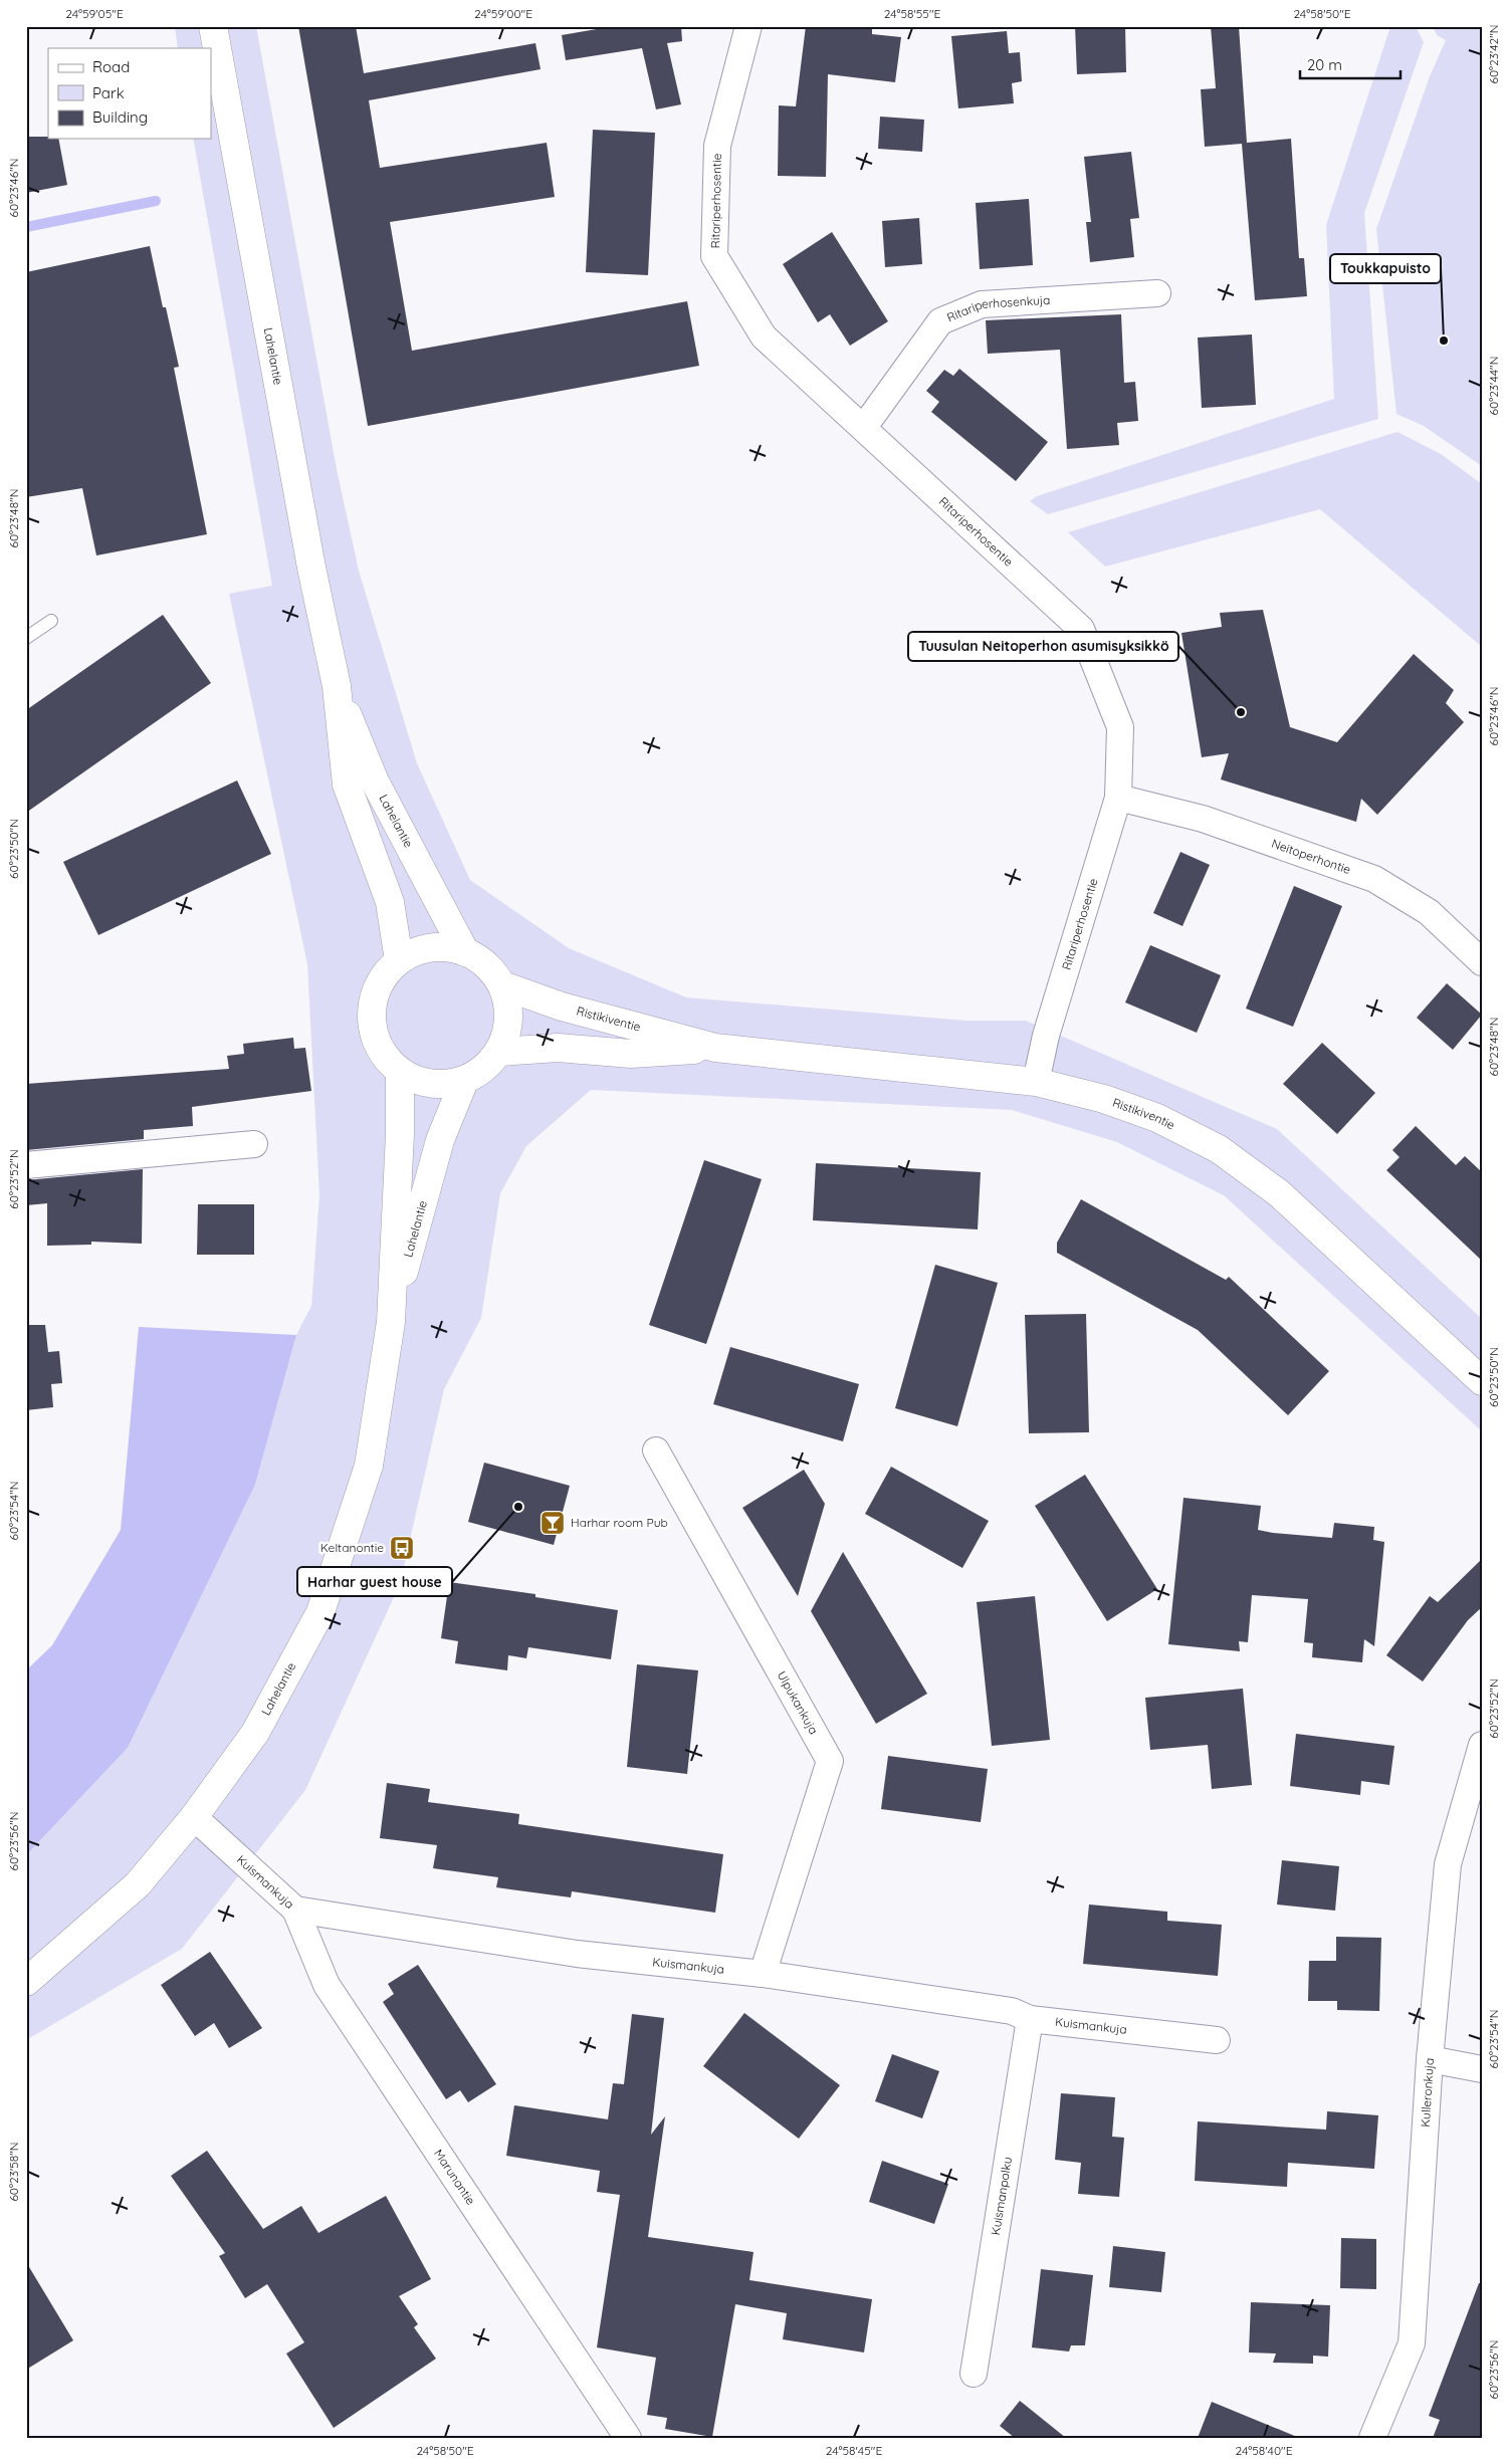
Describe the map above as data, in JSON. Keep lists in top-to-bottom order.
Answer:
{
  "streets": {
    "main road": ["Lahelantie", "Ristikiventie"],
    "street": [
      "Ritariperhosentie",
      "Ritariperhosenkuja",
      "Neitoperhontie",
      "Ulpukankuja",
      "Kuismankuja",
      "Kulleronkuja",
      "Marunantie",
      "Kuismanpolku"
    ]
  },
  "crossings": [
    ["Ritariperhosentie", "Ritariperhosenkuja"],
    ["Ritariperhosentie", "Neitoperhontie"],
    ["Ritariperhosentie", "Ristikiventie"],
    ["Lahelantie", "Ristikiventie"],
    ["Lahelantie", "Kuismankuja"],
    ["Ulpukankuja", "Kuismankuja"],
    ["Kuismankuja", "Marunantie"],
    ["Kuismankuja", "Kuismanpolku"]
  ],
  "places": {
    "other": ["Toukkapuisto", "Tuusulan Neitoperhon asumisyksikkö", "Harhar guest house"],
    "bar": ["Harhar room Pub"],
    "bus stop": ["Keltanontie"]
  },
  "legend": ["Road", "Park", "Building"],
  "scale_bar": "20 m",
  "coordinates": [
    "24°59'05\"E",
    "24°59'00\"E",
    "24°58'55\"E",
    "24°58'50\"E",
    "60°23'42\"N",
    "60°23'46\"N",
    "60°23'44\"N",
    "60°23'48\"N",
    "60°23'50\"N",
    "60°23'52\"N",
    "60°23'54\"N",
    "60°23'56\"N",
    "60°23'58\"N",
    "24°58'45\"E",
    "24°58'40\"E"
  ]
}
